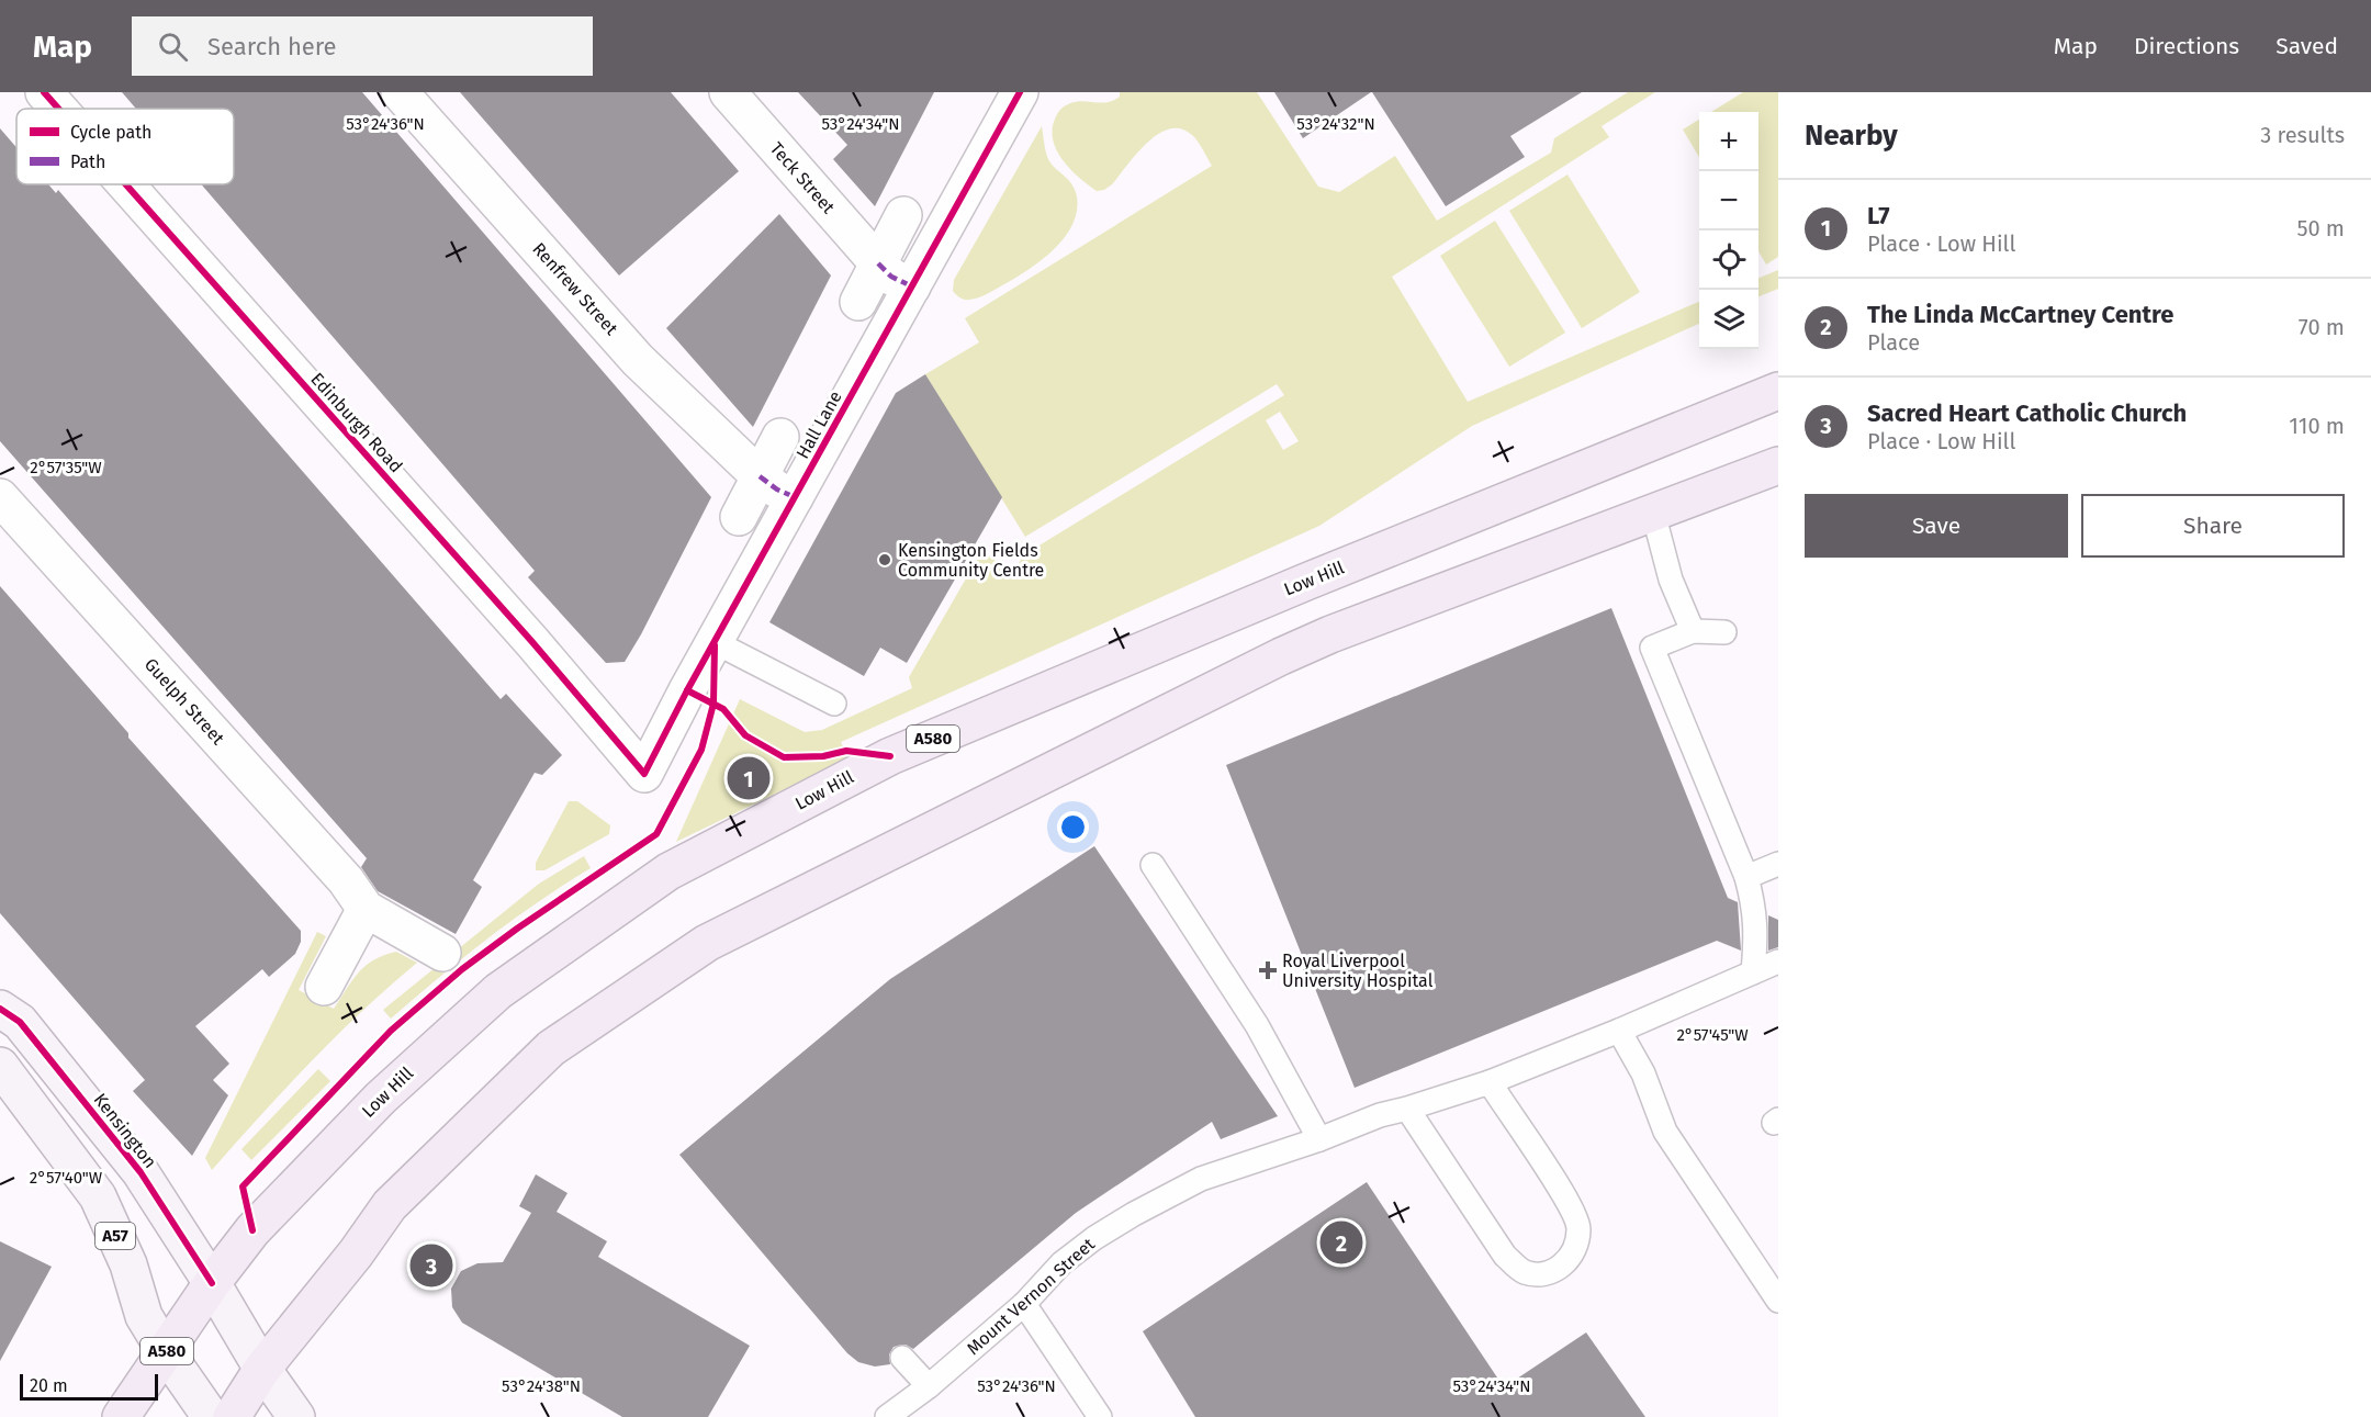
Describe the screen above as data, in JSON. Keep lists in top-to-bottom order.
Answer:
{
  "streets": {
    "highway": ["Low Hill", "A580"],
    "main road": ["Kensington", "A57"],
    "street": [
      "Teck Street",
      "Renfrew Street",
      "Edinburgh Road",
      "Hall Lane",
      "Guelph Street"
    ],
    "lane": ["Mount Vernon Street"]
  },
  "crossings": [
    ["Teck Street", "Hall Lane"],
    ["Renfrew Street", "Hall Lane"],
    ["Edinburgh Road", "Hall Lane"],
    ["Low Hill", "Kensington"],
    ["Low Hill", "A57"]
  ],
  "places": {
    "other": ["Kensington Fields Community Centre"],
    "health": ["Royal Liverpool University Hospital"]
  },
  "legend": ["Cycle path", "Path"],
  "scale_bar": "20 m",
  "page": {
    "header": "Map",
    "search": "Search here",
    "nav": ["Map", "Directions", "Saved"],
    "heading": ["Nearby", "3 results"],
    "map_buttons": ["+", "−"],
    "list": [
      {
        "mark": "1",
        "name": "L7",
        "note": "Place · Low Hill",
        "value": "50 m"
      },
      {
        "mark": "2",
        "name": "The Linda McCartney Centre",
        "note": "Place",
        "value": "70 m"
      },
      {
        "mark": "3",
        "name": "Sacred Heart Catholic Church",
        "note": "Place · Low Hill",
        "value": "110 m"
      }
    ],
    "buttons": ["Save", "Share"],
    "pins": ["1", "2", "3"],
    "scale": "20 m"
  },
  "coordinates": [
    "53°24'36\"N",
    "53°24'34\"N",
    "53°24'32\"N",
    "2°57'35\"W",
    "2°57'45\"W",
    "2°57'40\"W",
    "53°24'38\"N"
  ]
}
